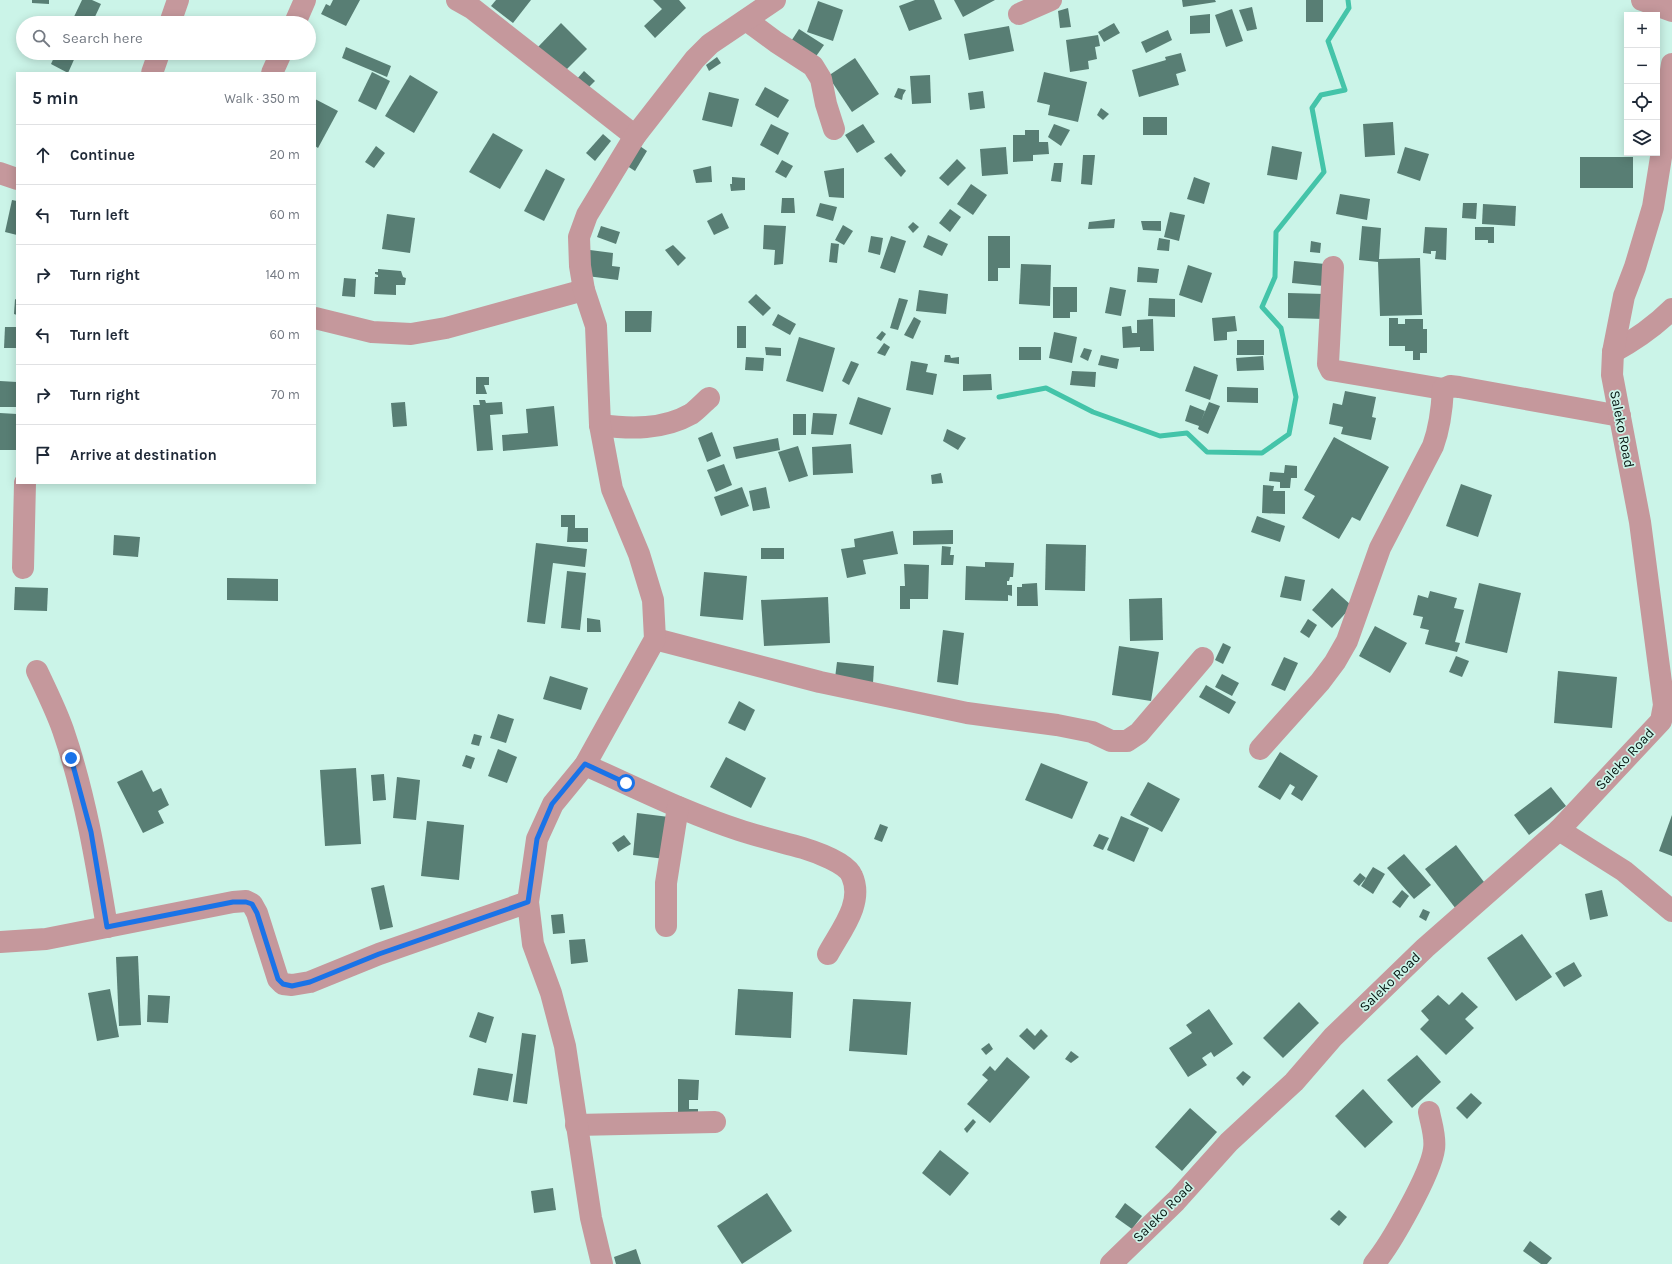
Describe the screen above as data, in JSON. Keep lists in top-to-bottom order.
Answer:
{
  "streets": {
    "street": ["Saleko Road"]
  },
  "page": {
    "map_buttons": ["+", "−"],
    "search": "Search here",
    "heading": ["5 min", "Walk · 350 m"],
    "list": [
      ["Continue", "20 m"],
      ["Turn left", "60 m"],
      ["Turn right", "140 m"],
      ["Turn left", "60 m"],
      ["Turn right", "70 m"],
      "Arrive at destination"
    ]
  }
}
